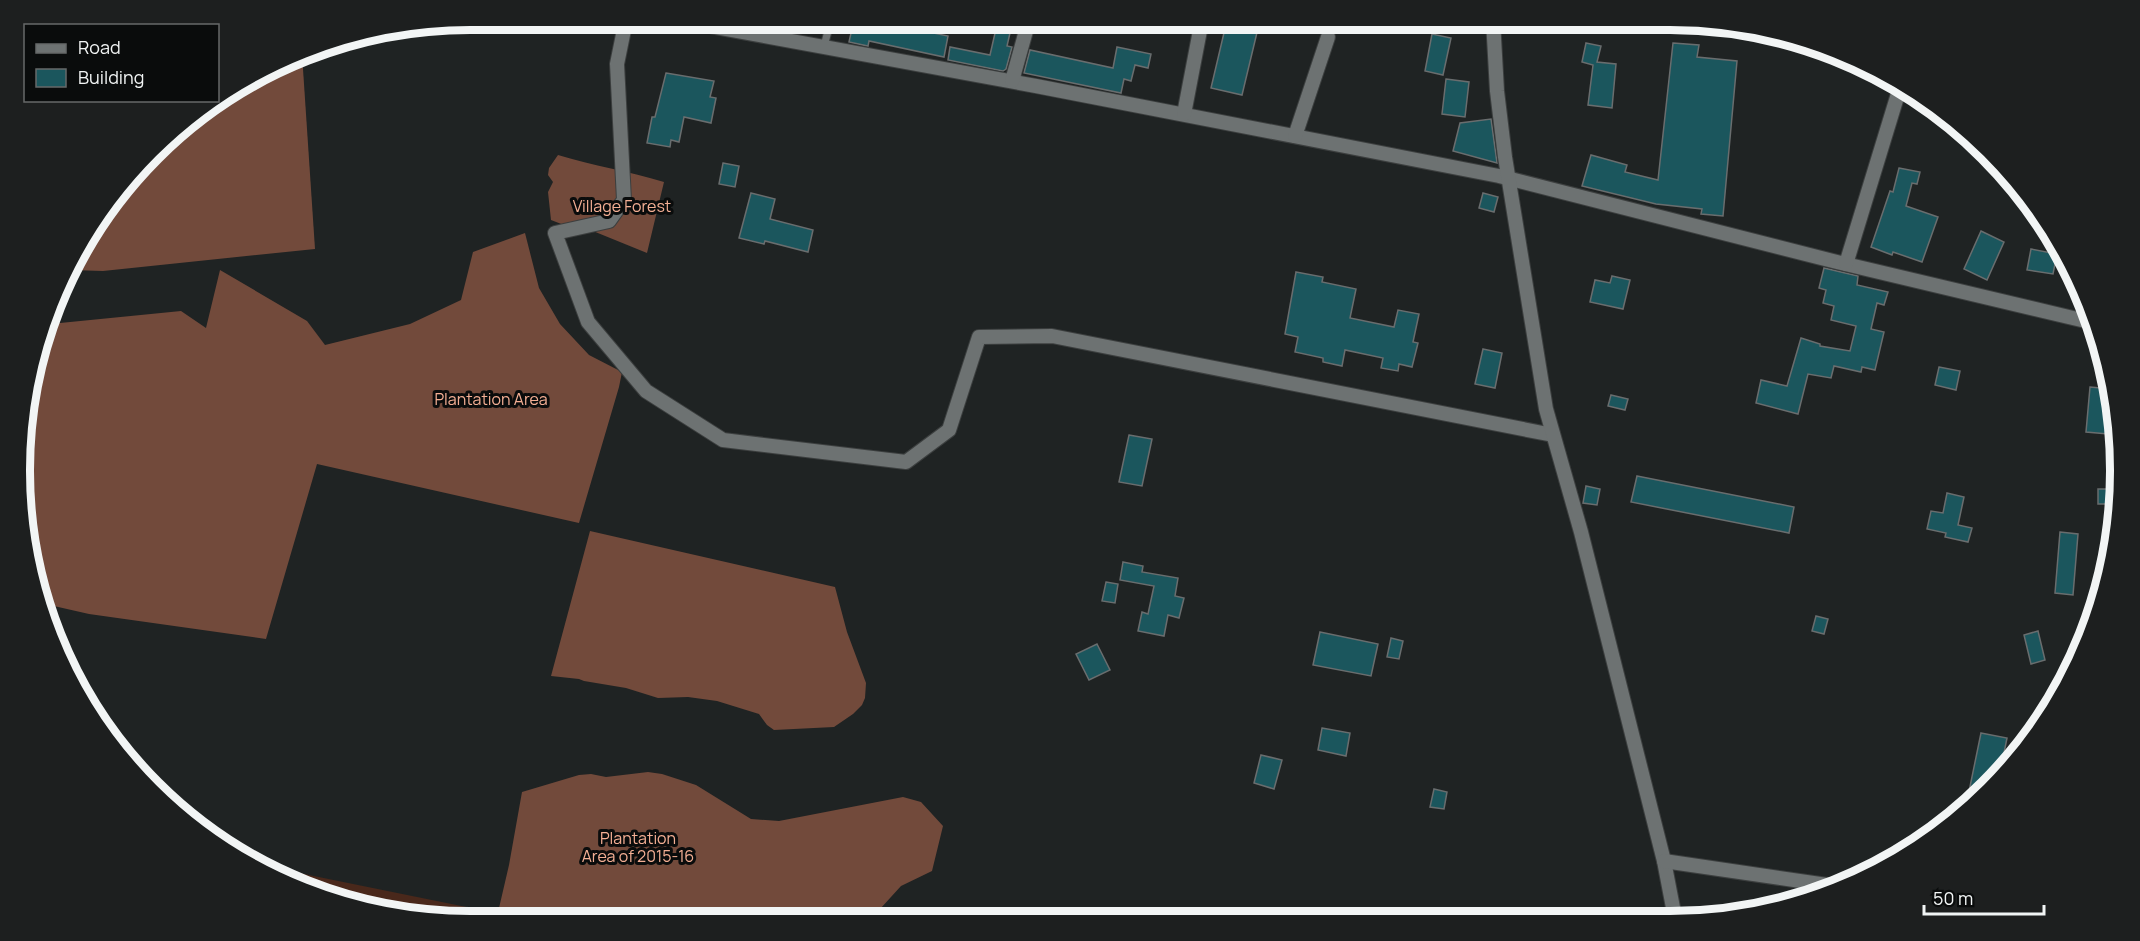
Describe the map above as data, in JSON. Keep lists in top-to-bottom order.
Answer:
{
  "parks": ["Village Forest", "Plantation Area", "Plantation Area of 2015-16"],
  "legend": ["Road", "Building"],
  "scale_bar": "50 m"
}
